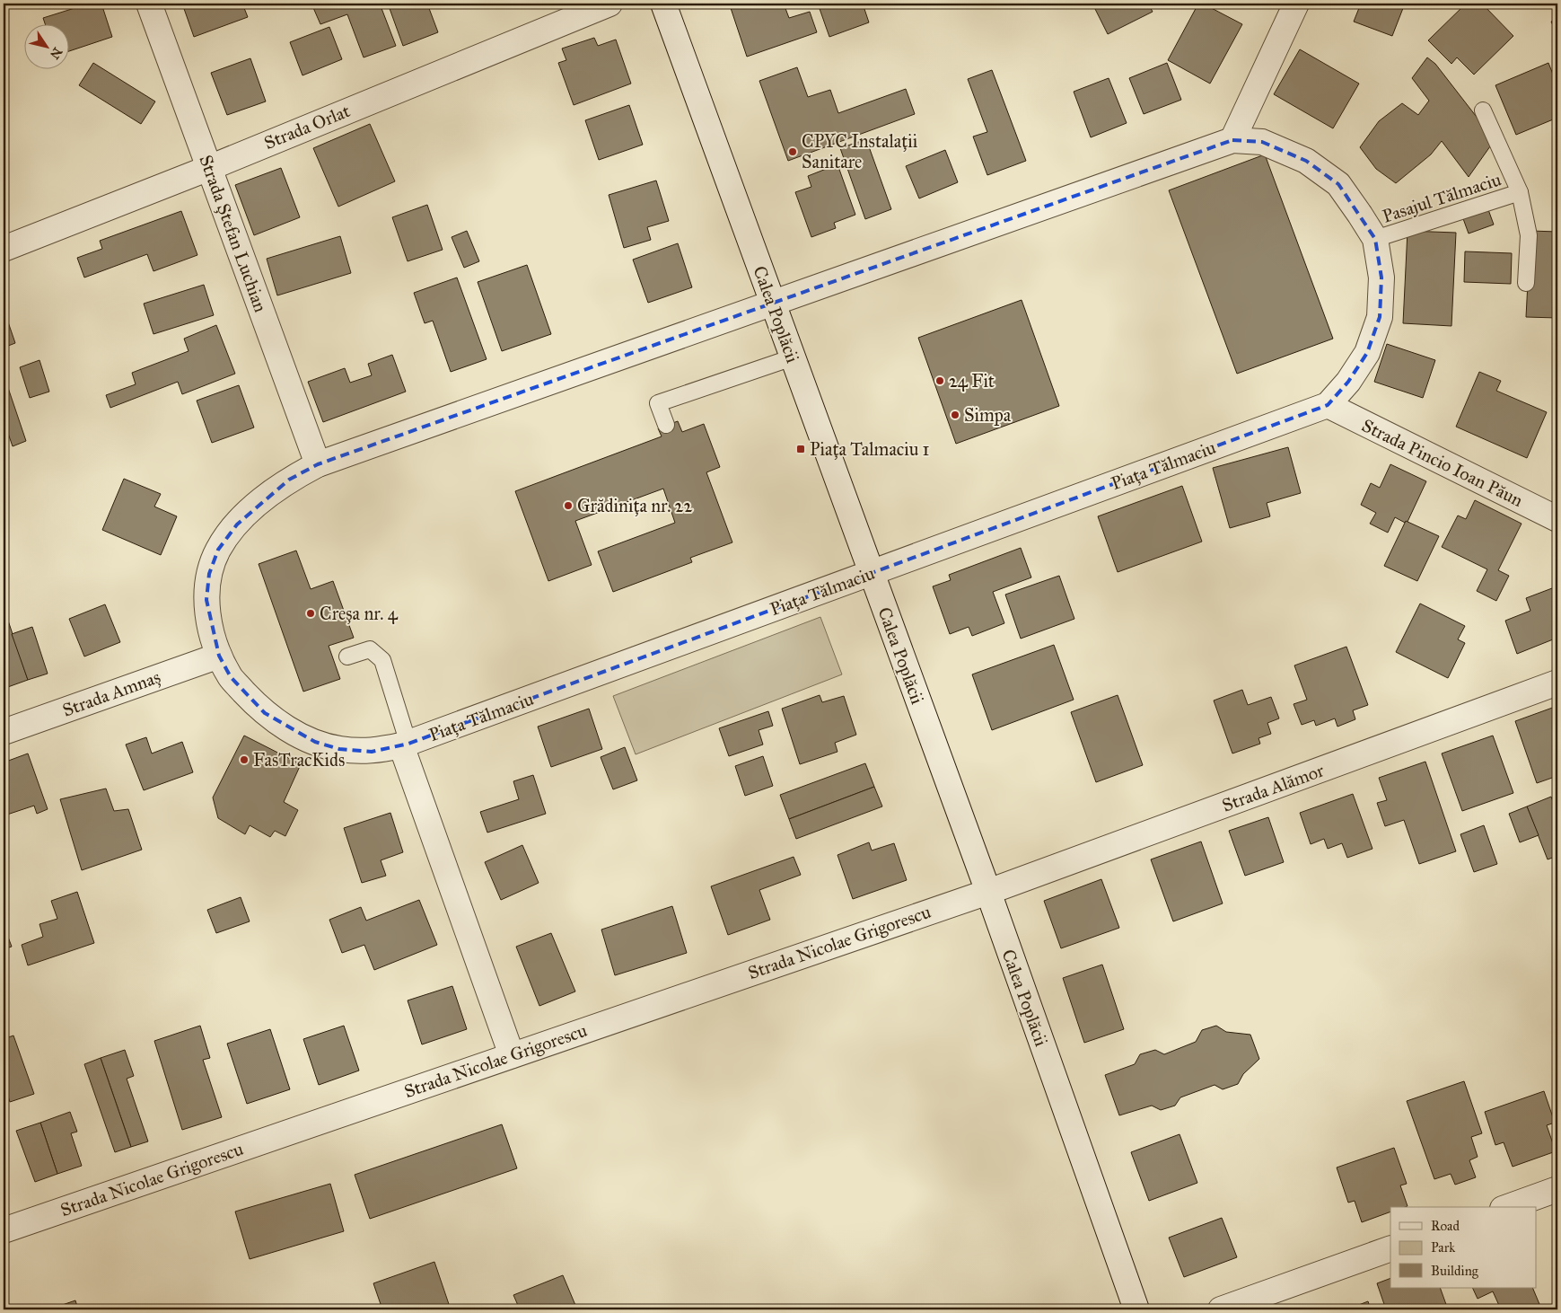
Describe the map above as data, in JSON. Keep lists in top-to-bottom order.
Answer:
{
  "streets": {
    "street": [
      "Strada Orlat",
      "Strada Ștefan Luchian",
      "Calea Poplăcii",
      "Strada Pincio Ioan Păun",
      "Piața Tălmaciu",
      "Strada Amnaș",
      "Strada Alămor",
      "Strada Nicolae Grigorescu"
    ],
    "lane": ["Pasajul Tălmaciu"]
  },
  "crossings": [
    ["Strada Orlat", "Strada Ștefan Luchian"],
    ["Pasajul Tălmaciu", "Piața Tălmaciu"],
    ["Strada Ștefan Luchian", "Piața Tălmaciu"],
    ["Calea Poplăcii", "Piața Tălmaciu"],
    ["Calea Poplăcii", "Strada Alămor"],
    ["Calea Poplăcii", "Strada Nicolae Grigorescu"],
    ["Strada Pincio Ioan Păun", "Piața Tălmaciu"],
    ["Piața Tălmaciu", "Strada Amnaș"],
    ["Strada Alămor", "Strada Nicolae Grigorescu"]
  ],
  "places": {
    "other": [
      "CPYC Instalații Sanitare",
      "24 Fit",
      "Simpa",
      "Grădinița nr. 22",
      "Creșa nr. 4",
      "FasTracKids"
    ],
    "transit": ["Piața Talmaciu 1"]
  },
  "legend": ["Road", "Park", "Building"],
  "north": "bottom right"
}
